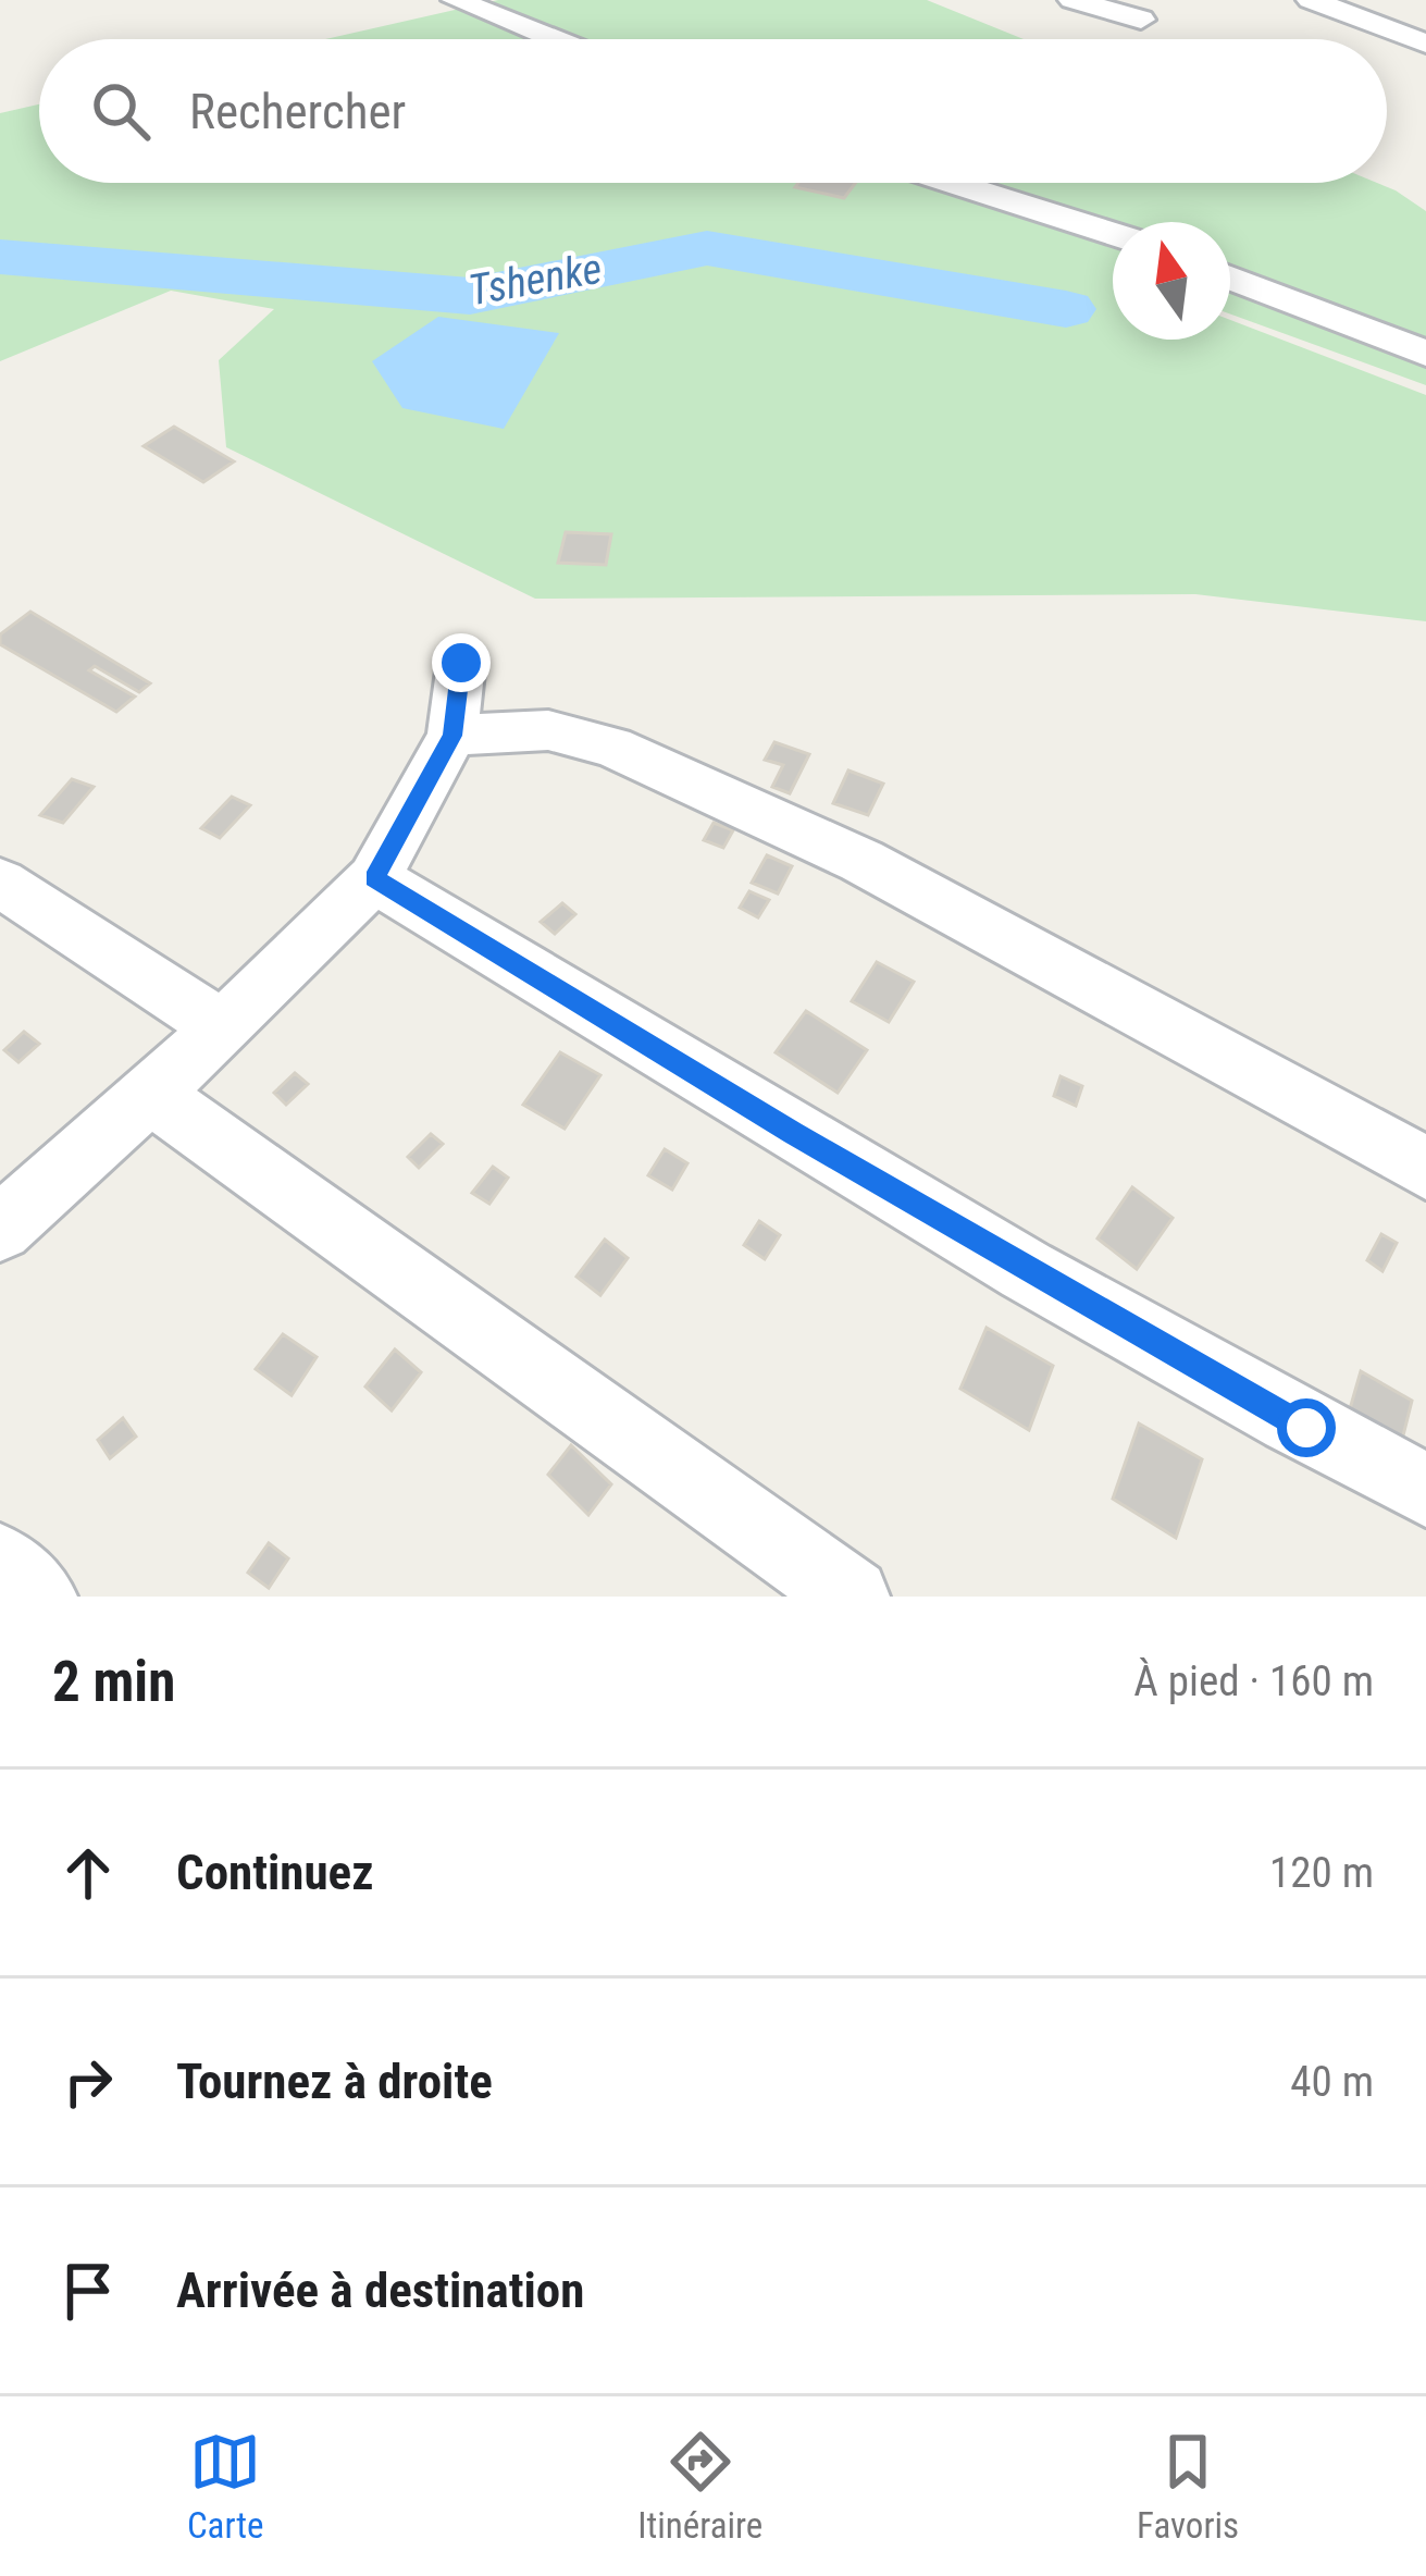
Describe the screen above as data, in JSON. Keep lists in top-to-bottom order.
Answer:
{
  "water": ["Tshenke"],
  "north": "top",
  "page": {
    "search": "Rechercher",
    "heading": ["2 min", "À pied · 160 m"],
    "list": [
      ["Continuez", "120 m"],
      ["Tournez à droite", "40 m"],
      "Arrivée à destination"
    ],
    "nav": ["Carte", "Itinéraire", "Favoris"]
  }
}
